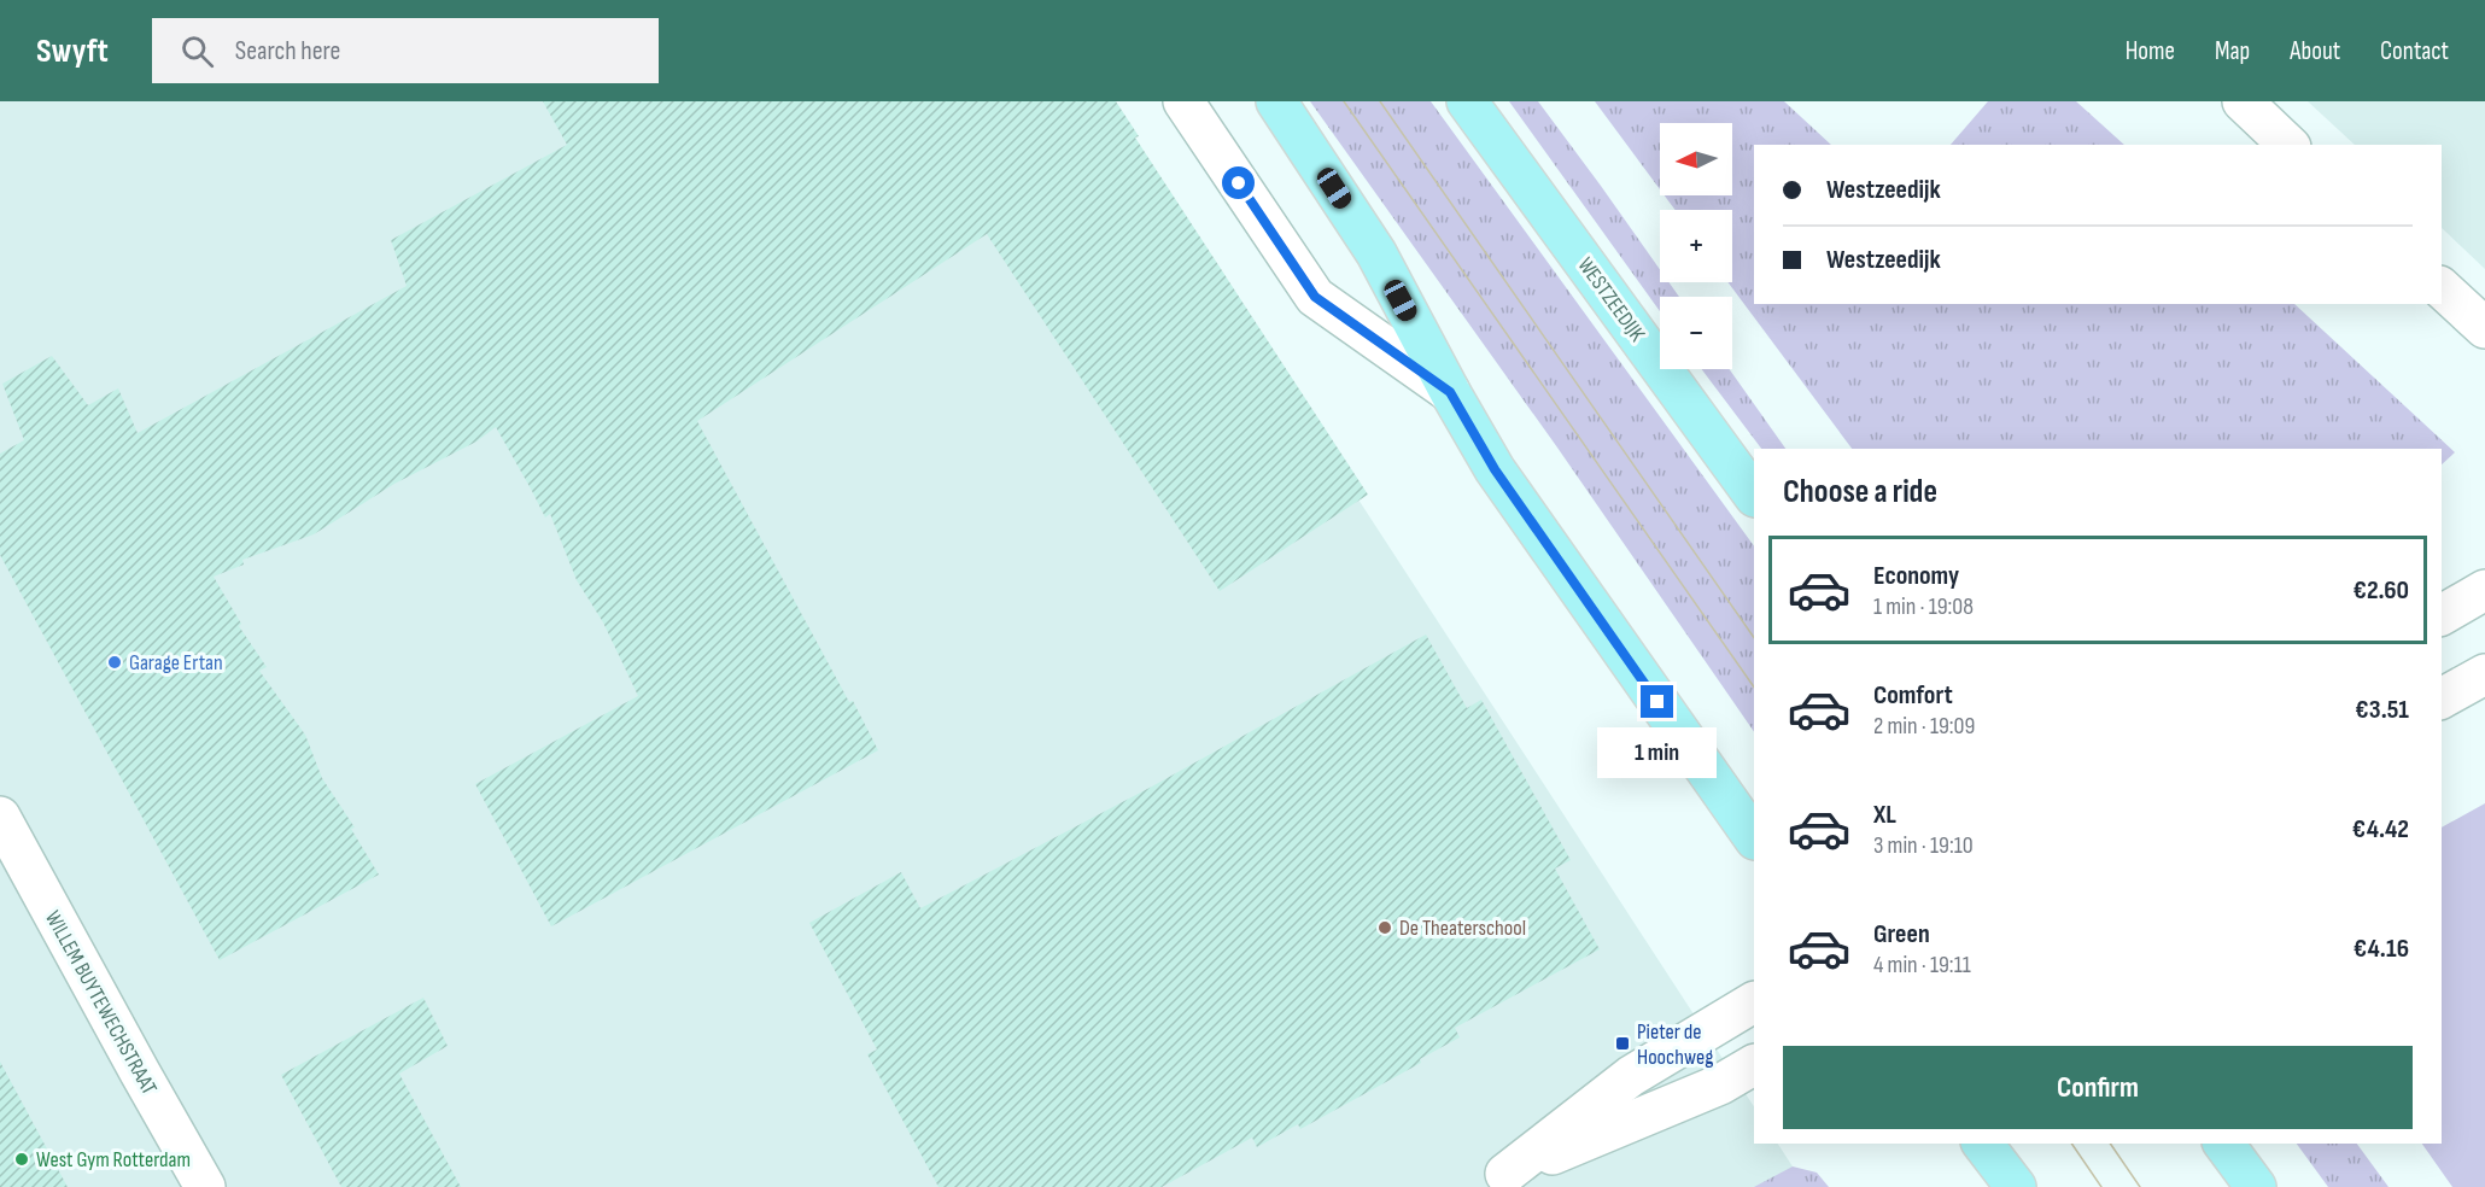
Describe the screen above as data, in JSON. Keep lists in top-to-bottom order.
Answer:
{
  "streets": {
    "main road": ["WESTZEEDIJK"],
    "street": ["WILLEM BUYTEWECHSTRAAT"]
  },
  "places": {
    "other": ["Garage Ertan", "De Theaterschool", "West Gym Rotterdam"],
    "transit": ["Pieter de Hoochweg"]
  },
  "north": "left",
  "page": {
    "header": "Swyft",
    "search": "Search here",
    "nav": [
      "Home",
      "Map",
      "About",
      "Contact"
    ],
    "map_buttons": ["+", "−"],
    "banner": ["Westzeedijk", "Westzeedijk"],
    "heading": "Choose a ride",
    "list": [
      {
        "name": "Economy",
        "note": "1 min · 19:08",
        "value": "€2.60"
      },
      {
        "name": "Comfort",
        "note": "2 min · 19:09",
        "value": "€3.51"
      },
      {
        "name": "XL",
        "note": "3 min · 19:10",
        "value": "€4.42"
      },
      {
        "name": "Green",
        "note": "4 min · 19:11",
        "value": "€4.16"
      }
    ],
    "bubble": "1 min",
    "buttons": "Confirm"
  }
}
